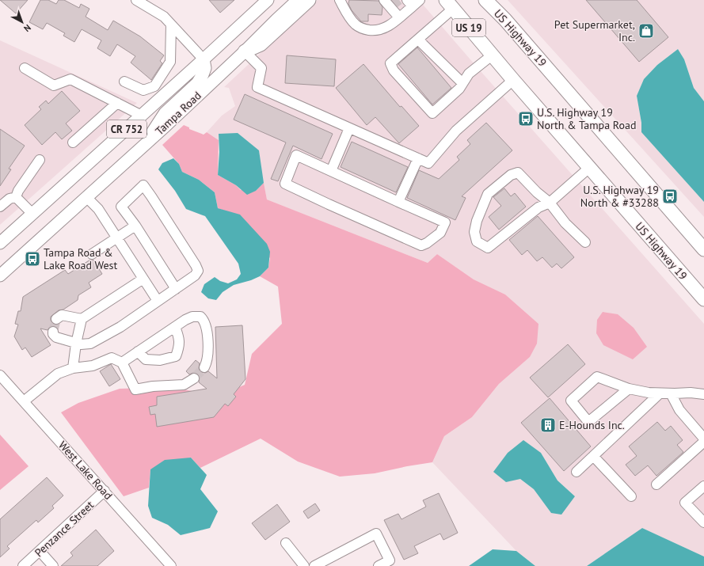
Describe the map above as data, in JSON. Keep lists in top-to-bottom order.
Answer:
{
  "streets": {
    "highway": ["US 19", "US Highway 19"],
    "main road": ["Tampa Road", "CR 752"],
    "street": ["West Lake Road", "Penzance Street"]
  },
  "crossings": [
    ["West Lake Road", "Penzance Street"]
  ],
  "places": {
    "shop": ["Pet Supermarket, Inc."],
    "bus stop": ["U.S. Highway 19 North & Tampa Road", "U.S. Highway 19 North & #33288", "Tampa Road & Lake Road West"],
    "building": ["E-Hounds Inc."]
  },
  "north": "bottom right"
}
